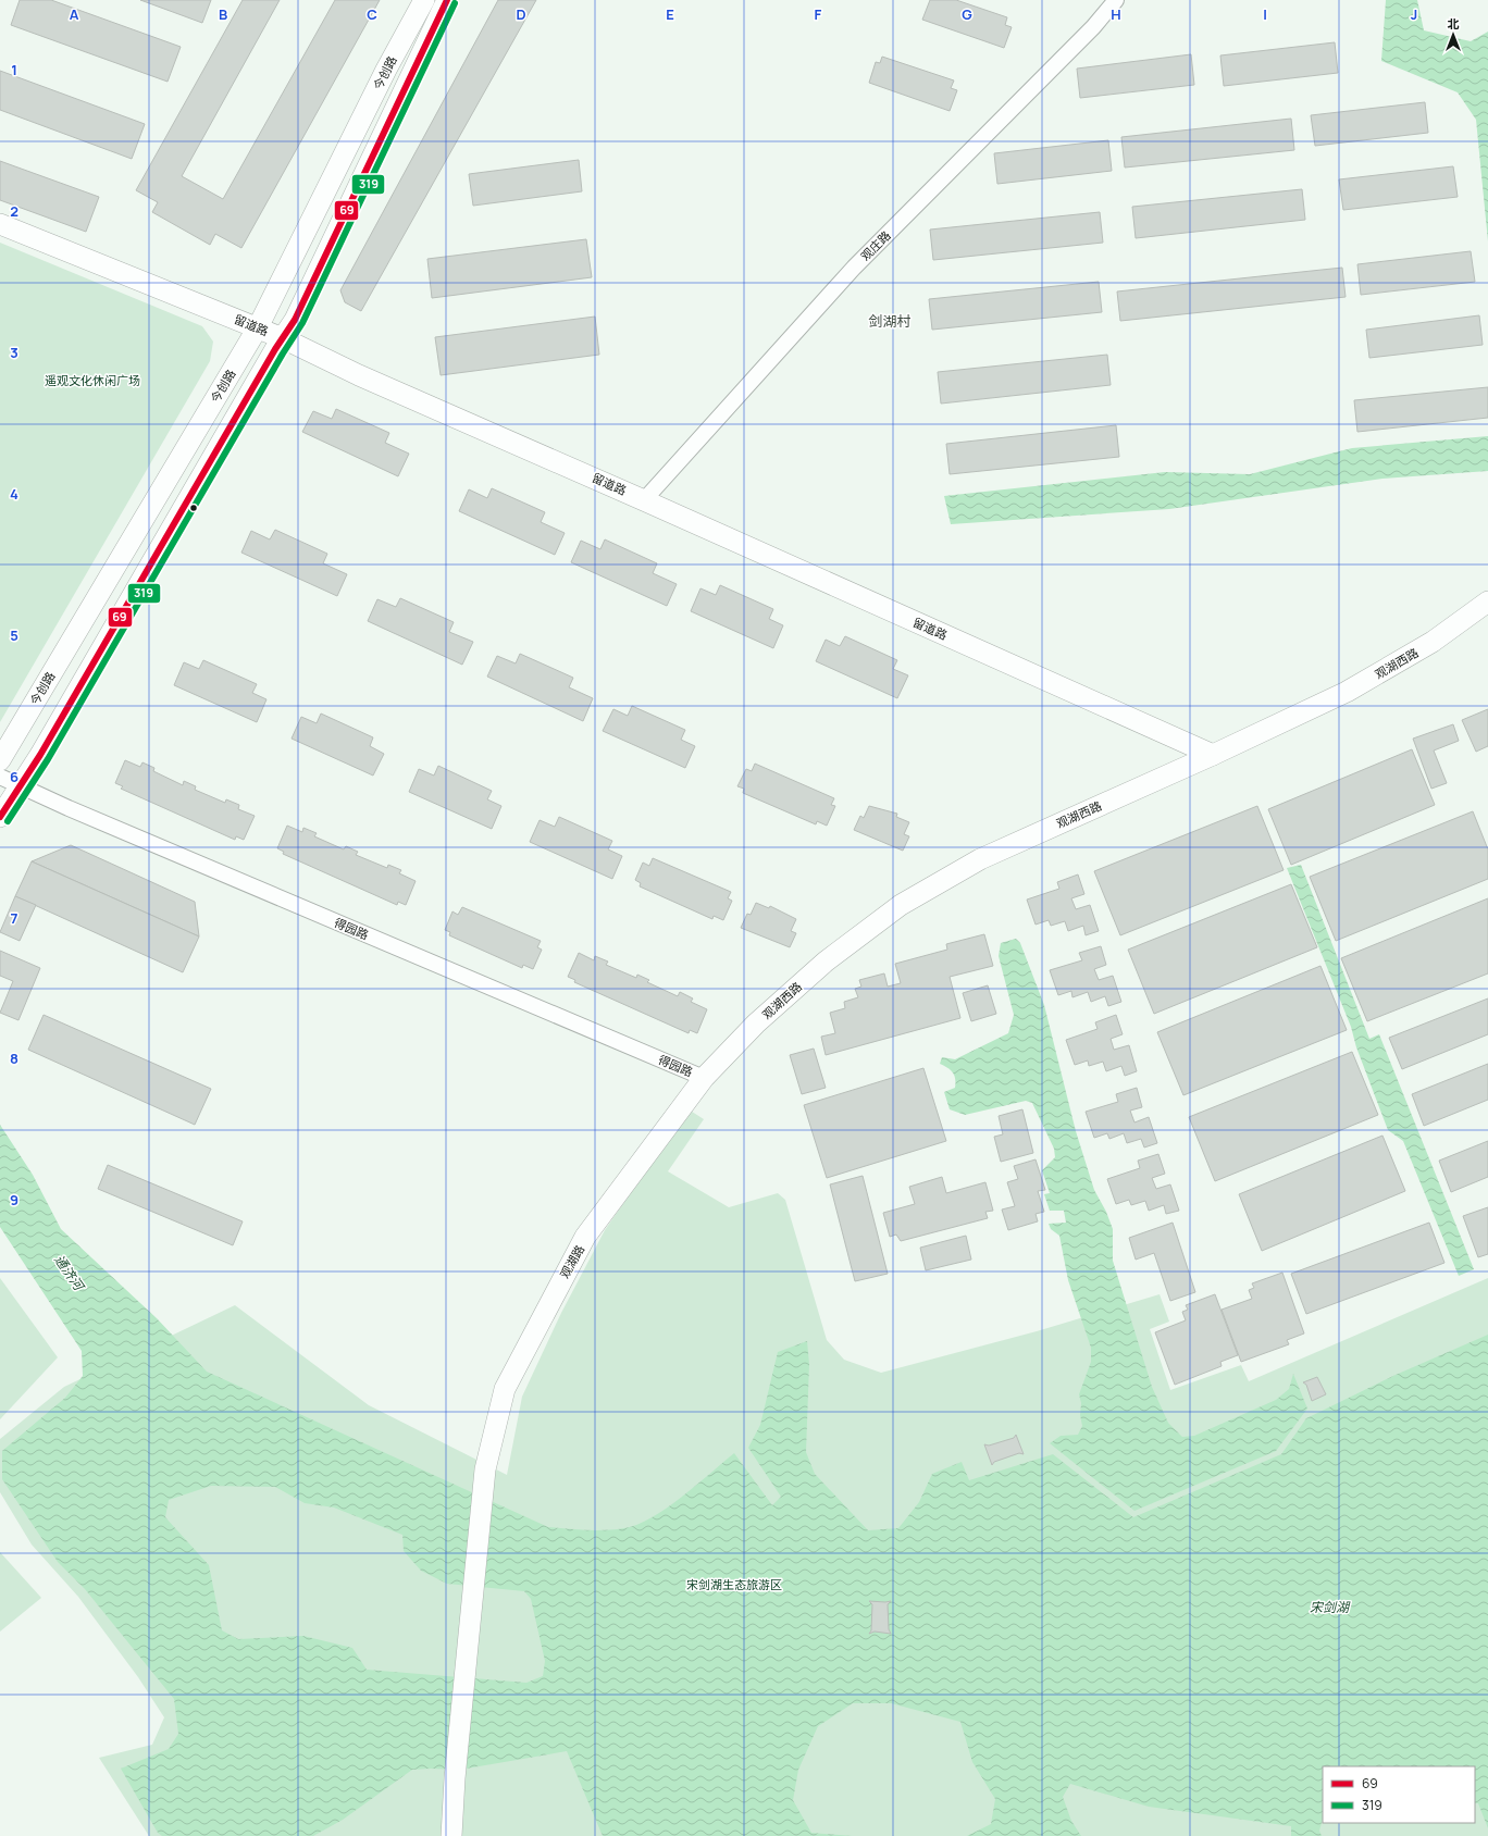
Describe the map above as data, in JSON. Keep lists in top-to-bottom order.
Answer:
{
  "streets": {
    "street": [
      "今创路",
      "观庄路",
      "留道路",
      "观湖西路",
      "得园路",
      "观湖路"
    ]
  },
  "crossings": [
    ["今创路", "留道路"],
    ["今创路", "得园路"],
    ["观庄路", "留道路"],
    ["留道路", "观湖西路"],
    ["观湖西路", "得园路"],
    ["观湖西路", "观湖路"],
    ["得园路", "观湖路"]
  ],
  "districts": ["剑湖村"],
  "water": ["通济河", "宋剑湖"],
  "parks": ["遥观文化休闲广场", "宋剑湖生态旅游区"],
  "lines": ["transit line 69", "transit line 319"],
  "legend": ["69", "319"],
  "north": "top",
  "grid": {
    "columns": [
      "A",
      "B",
      "C",
      "D",
      "E",
      "F",
      "G",
      "H",
      "I",
      "J"
    ],
    "rows": [
      "1",
      "2",
      "3",
      "4",
      "5",
      "6",
      "7",
      "8",
      "9"
    ]
  }
}
